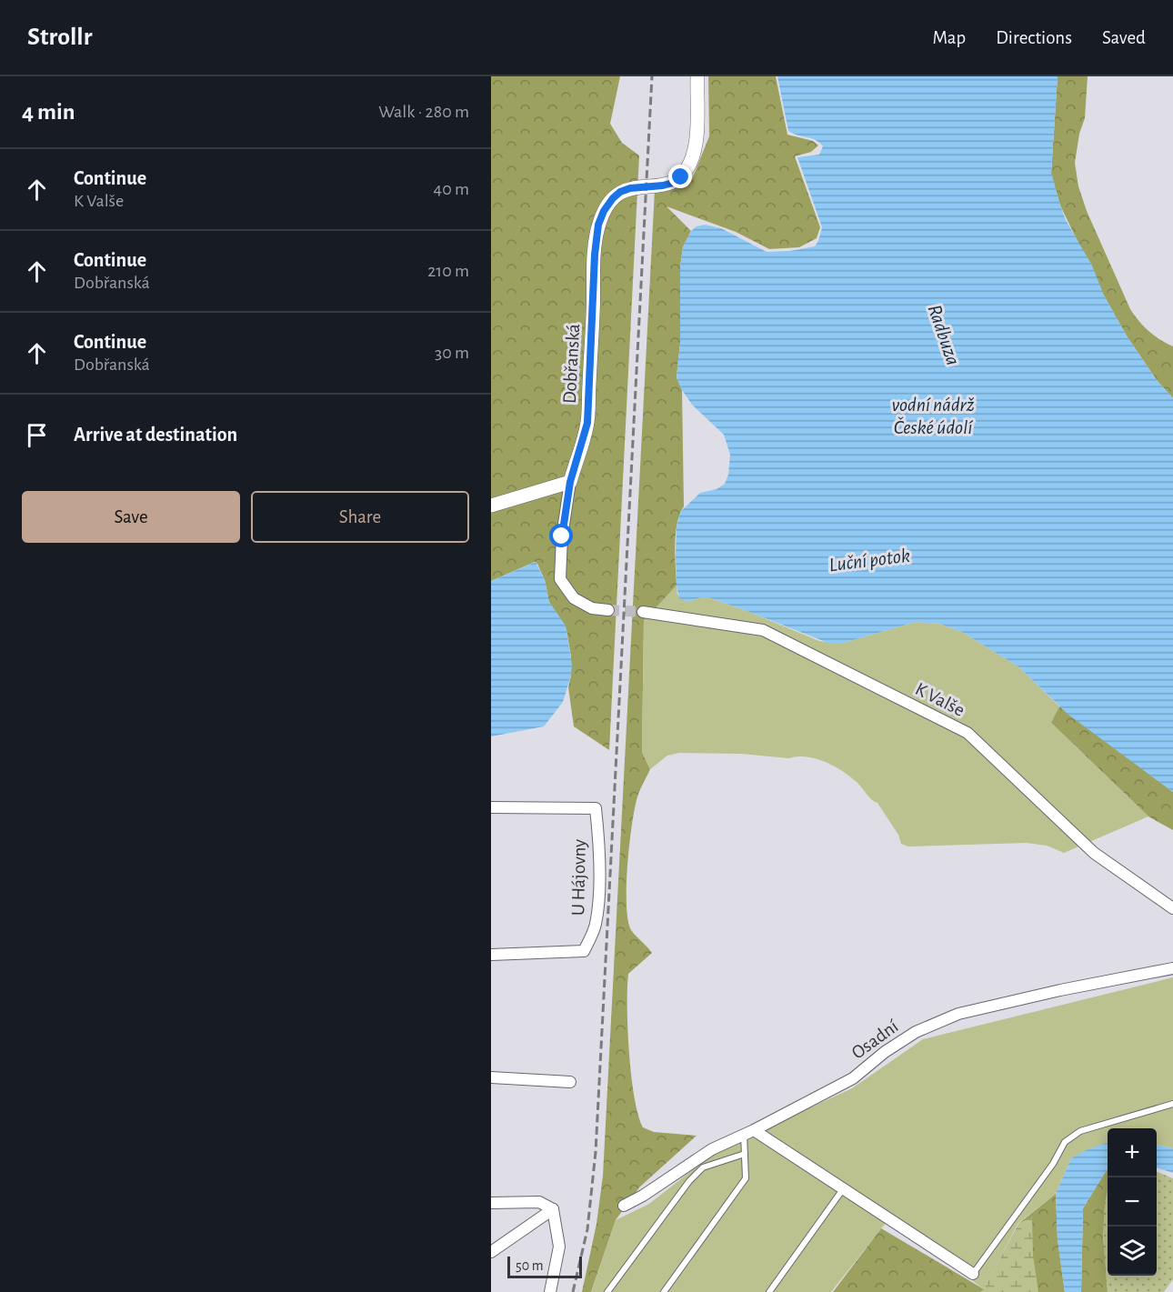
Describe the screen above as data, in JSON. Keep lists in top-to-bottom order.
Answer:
{
  "streets": {
    "street": [
      "Dobřanská",
      "K Valše",
      "U Hájovny",
      "Osadní"
    ]
  },
  "water": ["Radbuza", "vodní nádrž České údolí", "Luční potok"],
  "scale_bar": "50 m",
  "page": {
    "header": "Strollr",
    "nav": ["Map", "Directions", "Saved"],
    "heading": ["4 min", "Walk · 280 m"],
    "list": [
      ["Continue", "K Valše", "40 m"],
      ["Continue", "Dobřanská", "210 m"],
      ["Continue", "Dobřanská", "30 m"],
      "Arrive at destination"
    ],
    "buttons": ["Save", "Share"],
    "map_buttons": ["+", "−"],
    "scale": "50 m"
  }
}
